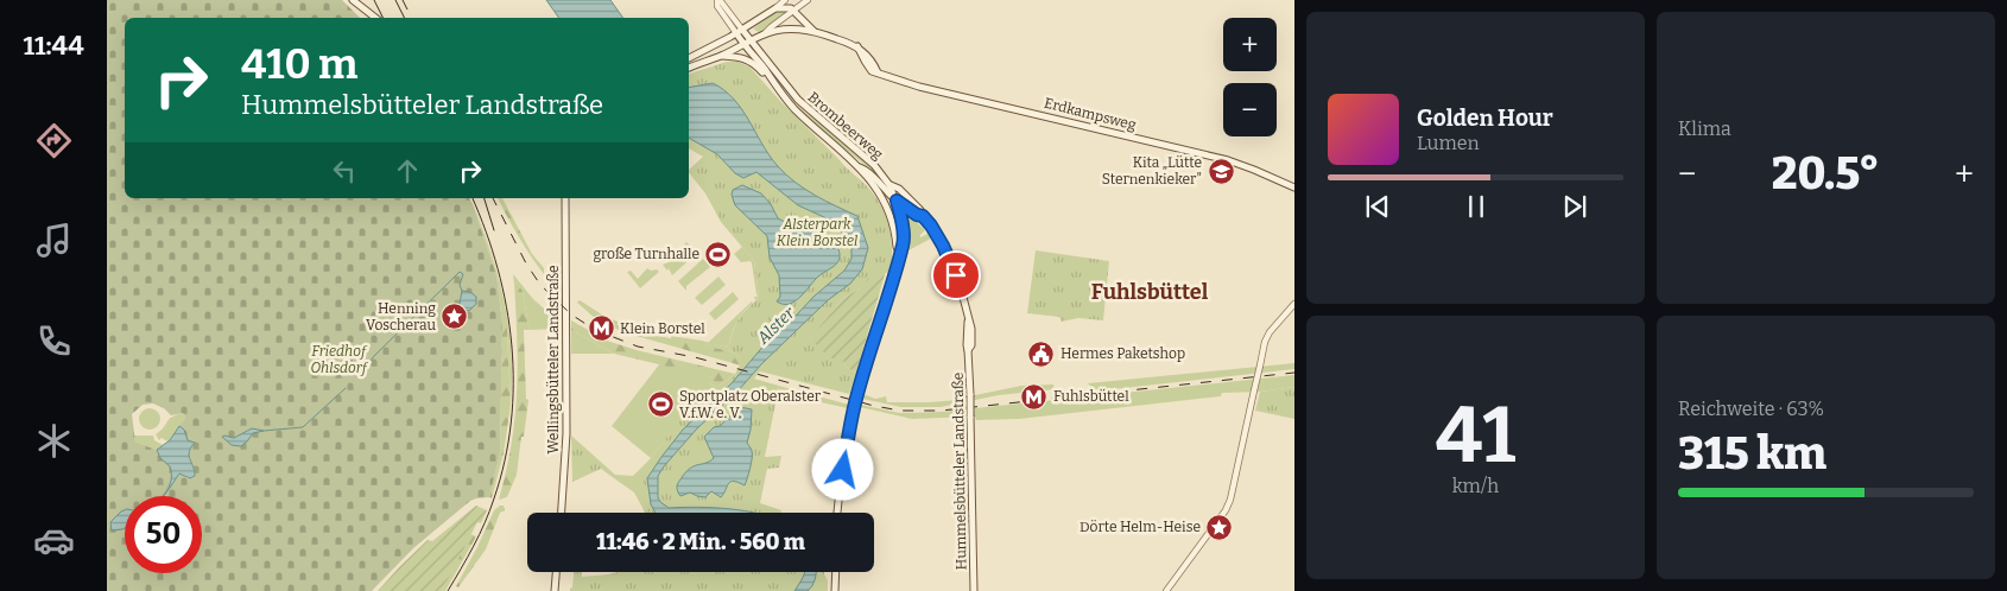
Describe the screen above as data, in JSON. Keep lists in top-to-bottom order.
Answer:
{
  "streets": {
    "main road": [
      "Erdkampsweg",
      "Brombeerweg",
      "Wellingsbütteler Landstraße",
      "Hummelsbütteler Landstraße"
    ]
  },
  "crossings": [
    ["Erdkampsweg", "Brombeerweg"],
    ["Brombeerweg", "Hummelsbütteler Landstraße"]
  ],
  "districts": ["Fuhlsbüttel"],
  "water": ["Alster"],
  "parks": ["Alsterpark Klein Borstel", "Friedhof Ohlsdorf"],
  "places": {
    "school or university": ["Kita „Lütte Sternenkieker\""],
    "sports": ["große Turnhalle", "Sportplatz Oberalster V.f.W. e. V."],
    "place": ["Henning Voscherau", "Dörte Helm-Heise"],
    "metro station": ["Klein Borstel", "Fuhlsbüttel"],
    "public building": ["Hermes Paketshop"]
  },
  "page": {
    "tabs": "11:44",
    "tile": [
      "Klima",
      ["41", "km/h"],
      ["Reichweite · 63%", "315 km"]
    ],
    "map_buttons": ["+", "−"],
    "turn": ["410 m", "Hummelsbütteler Landstraße"],
    "song": ["Golden Hour", "Lumen"],
    "heat": ["−", "20.5°", "+"],
    "limit": "50",
    "trip": "11:46 · 2 Min. · 560 m"
  }
}
